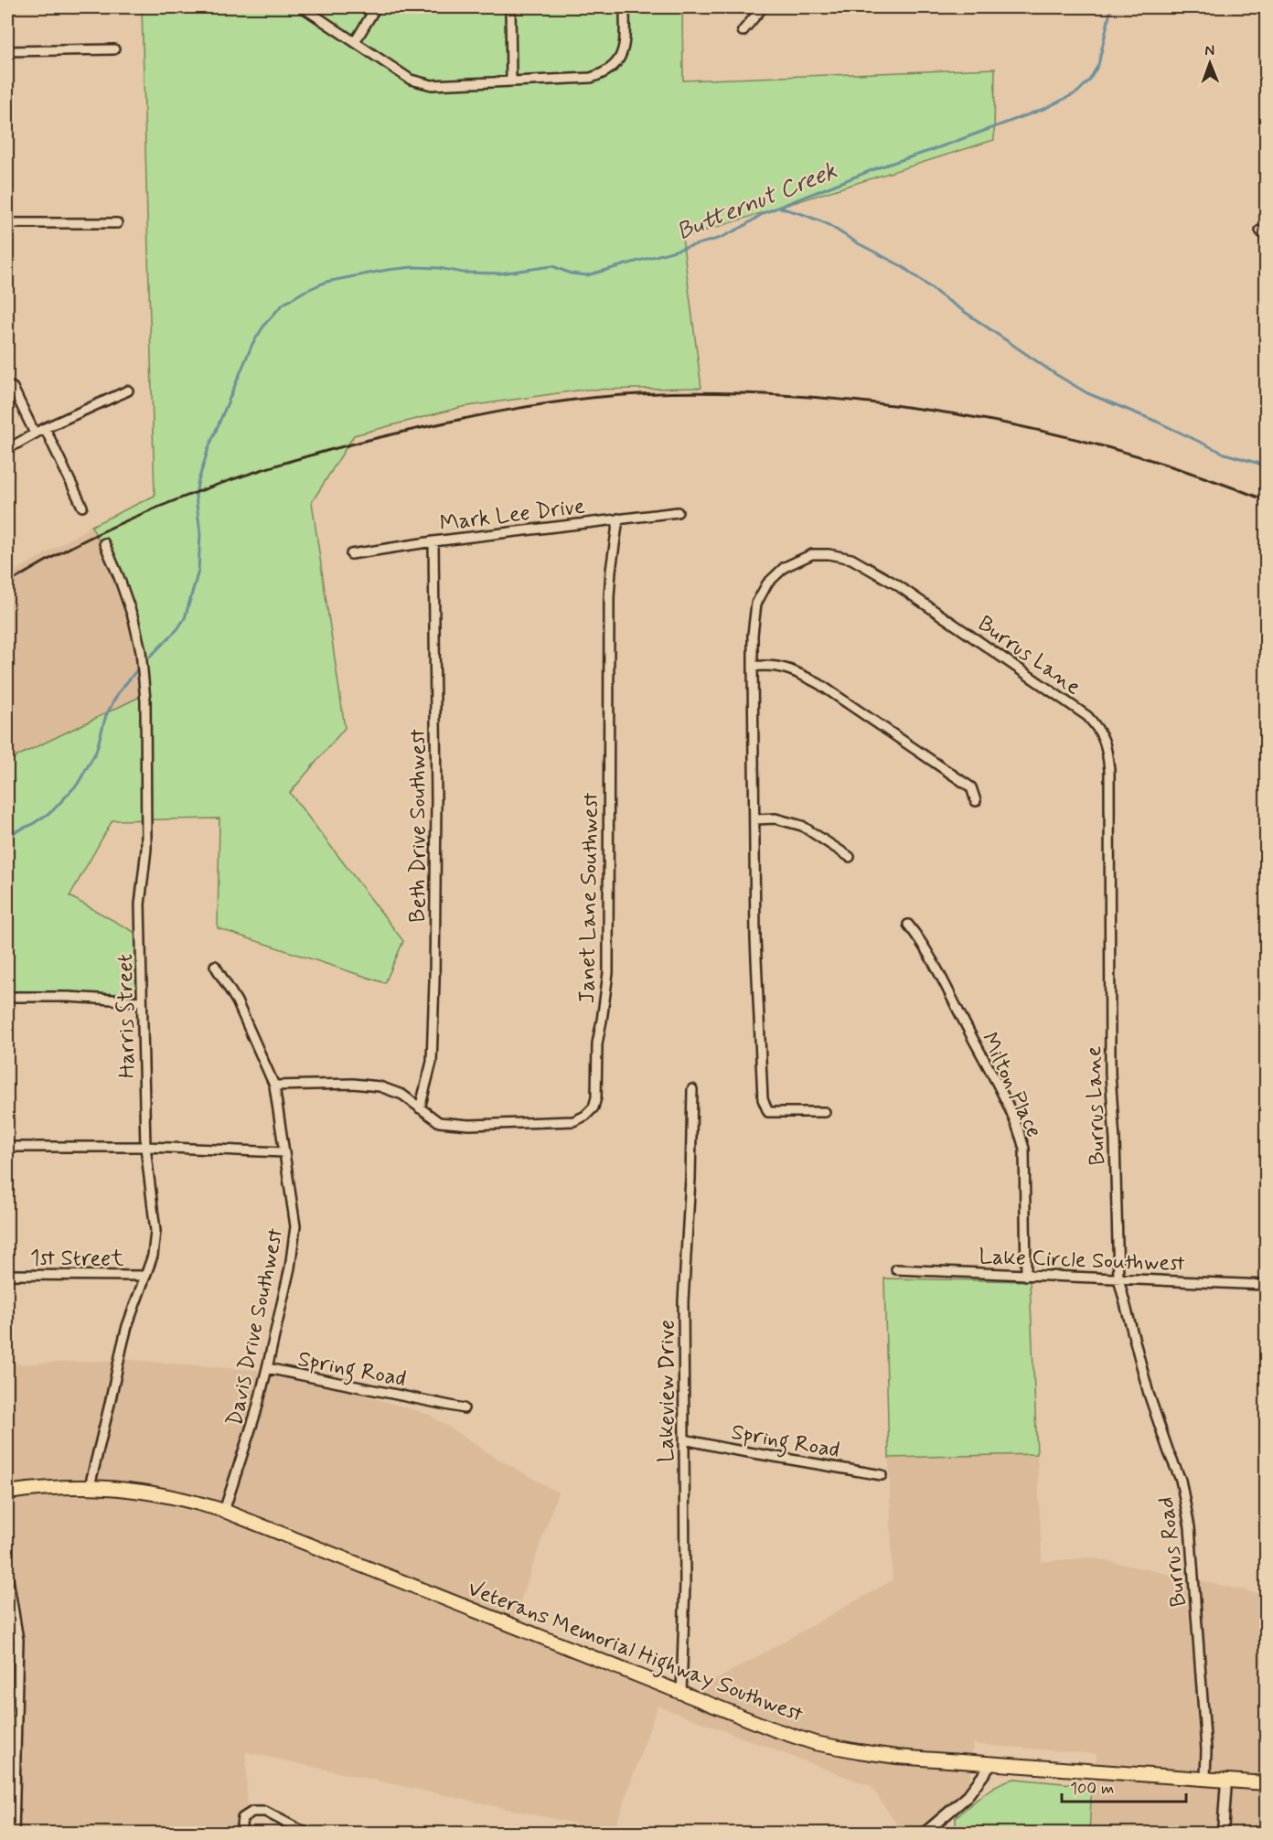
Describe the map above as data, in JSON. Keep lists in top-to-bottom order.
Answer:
{
  "streets": {
    "main road": ["Veterans Memorial Highway Southwest"],
    "street": [
      "Mark Lee Drive",
      "Burrus Lane",
      "Beth Drive Southwest",
      "Janet Lane Southwest",
      "Harris Street",
      "Milton Place",
      "1st Street",
      "Lake Circle Southwest",
      "Davis Drive Southwest",
      "Spring Road",
      "Lakeview Drive",
      "Burrus Road"
    ]
  },
  "crossings": [
    ["Mark Lee Drive", "Beth Drive Southwest"],
    ["Mark Lee Drive", "Janet Lane Southwest"],
    ["Burrus Lane", "Lake Circle Southwest"],
    ["Burrus Lane", "Burrus Road"],
    ["Beth Drive Southwest", "Janet Lane Southwest"],
    ["Janet Lane Southwest", "Davis Drive Southwest"],
    ["Harris Street", "1st Street"],
    ["Harris Street", "Veterans Memorial Highway Southwest"],
    ["Milton Place", "Lake Circle Southwest"],
    ["Davis Drive Southwest", "Spring Road"],
    ["Davis Drive Southwest", "Veterans Memorial Highway Southwest"],
    ["Spring Road", "Lakeview Drive"],
    ["Lakeview Drive", "Veterans Memorial Highway Southwest"],
    ["Burrus Road", "Veterans Memorial Highway Southwest"]
  ],
  "water": ["Butternut Creek"],
  "scale_bar": "100 m",
  "north": "top"
}
